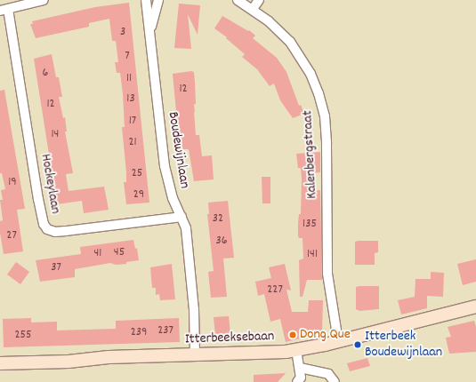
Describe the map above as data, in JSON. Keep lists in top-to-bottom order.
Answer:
{
  "streets": {
    "main road": ["Itterbeeksebaan"],
    "street": ["Boudewijnlaan", "Kalenbergstraat", "Hockeylaan"]
  },
  "crossings": [
    ["Boudewijnlaan", "Hockeylaan"],
    ["Boudewijnlaan", "Itterbeeksebaan"],
    ["Kalenbergstraat", "Itterbeeksebaan"]
  ],
  "places": ["Dong Que", "Itterbeek Boudewijnlaan"],
  "house_numbers": [
    "3",
    "7",
    "6",
    "11",
    "12",
    "13",
    "12",
    "17",
    "14",
    "21",
    "25",
    "19",
    "29",
    "32",
    "135",
    "27",
    "36",
    "45",
    "41",
    "141",
    "37",
    "227",
    "237",
    "239",
    "255"
  ]
}
